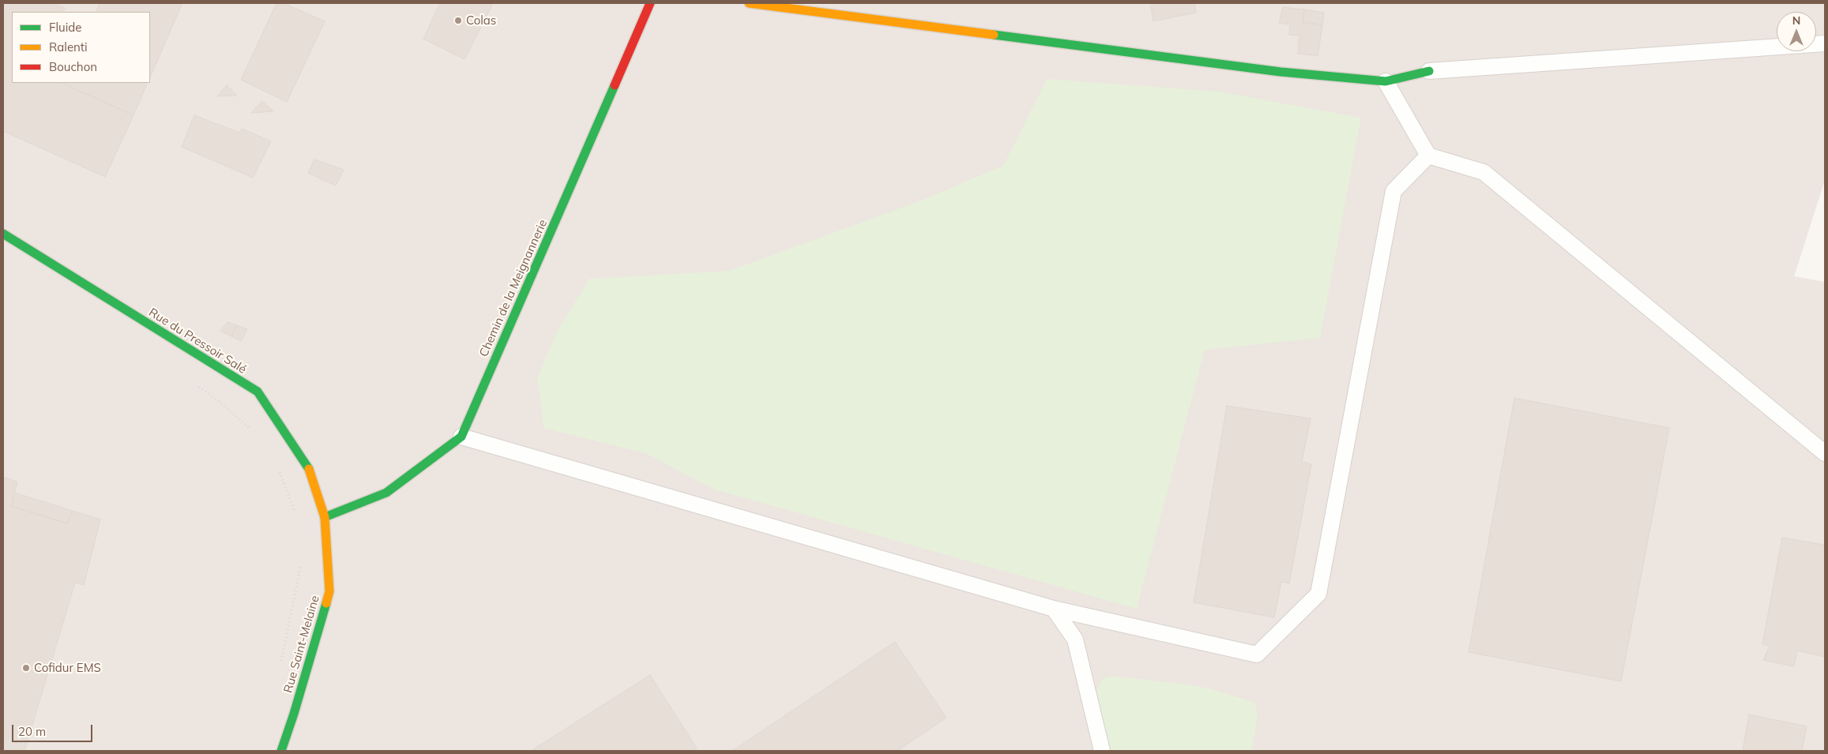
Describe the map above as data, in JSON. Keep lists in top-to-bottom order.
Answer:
{
  "streets": {
    "street": ["Chemin de la Meignannerie", "Rue du Pressoir Salé", "Rue Saint-Melaine"]
  },
  "crossings": [
    ["Chemin de la Meignannerie", "Rue du Pressoir Salé"],
    ["Chemin de la Meignannerie", "Rue Saint-Melaine"],
    ["Rue du Pressoir Salé", "Rue Saint-Melaine"]
  ],
  "places": ["Colas", "Cofidur EMS"],
  "legend": ["Fluide", "Ralenti", "Bouchon"],
  "scale_bar": "20 m",
  "north": "top"
}
